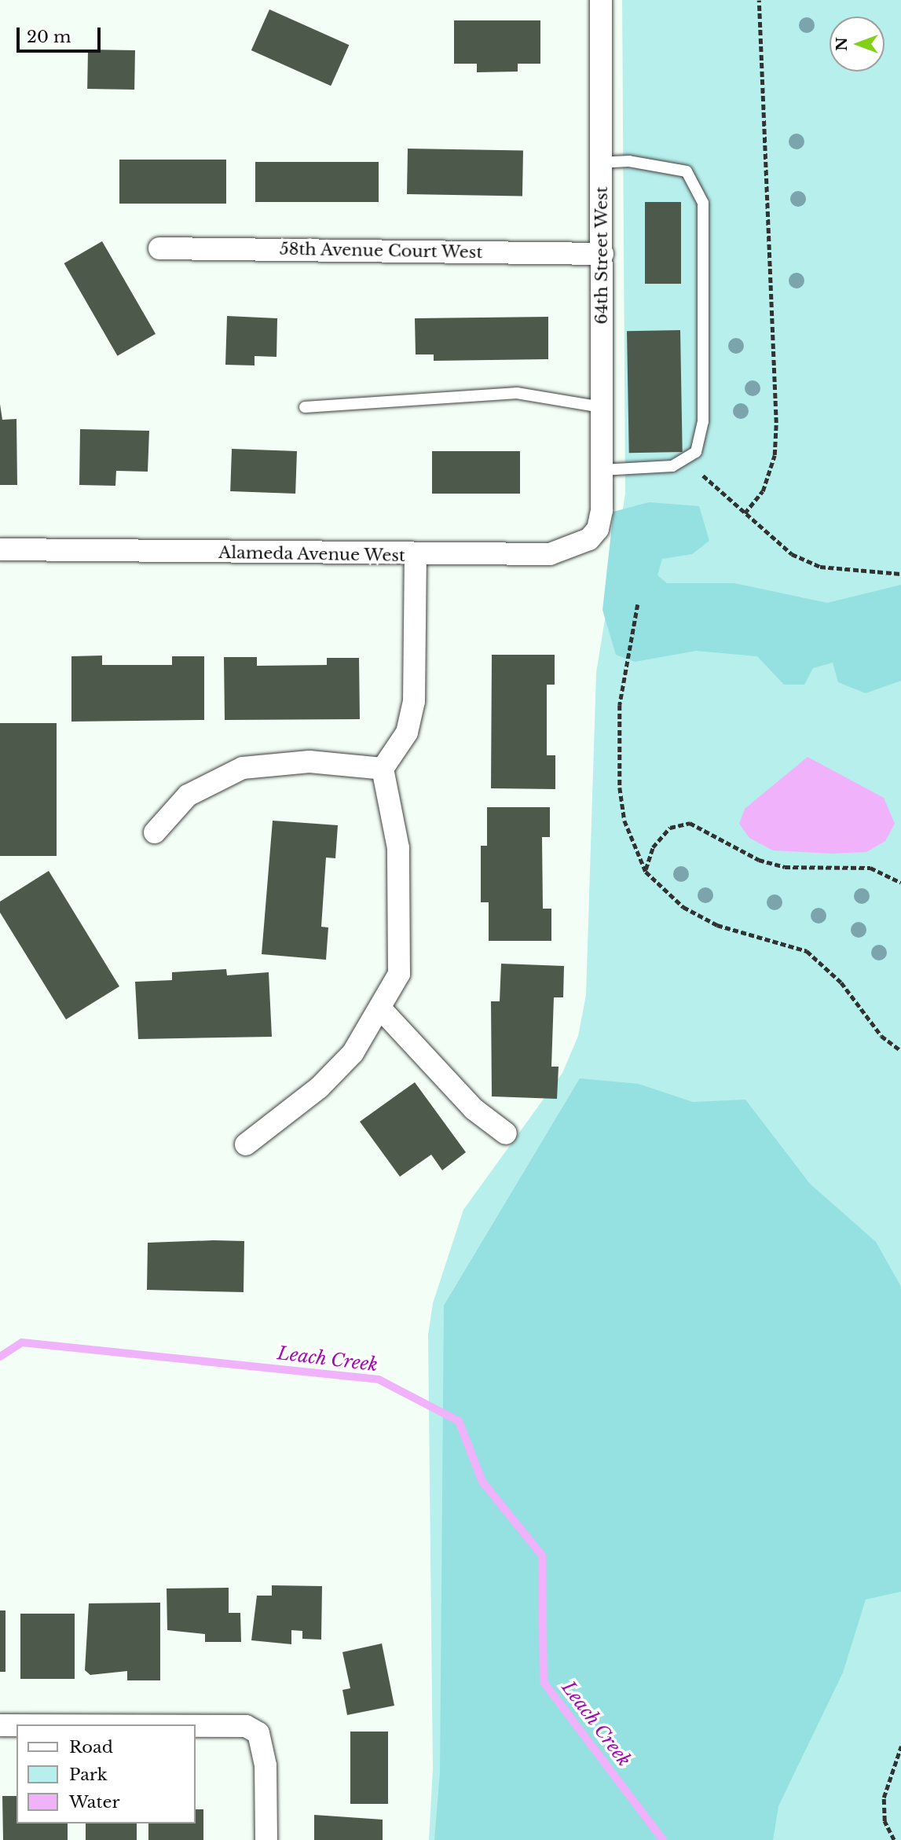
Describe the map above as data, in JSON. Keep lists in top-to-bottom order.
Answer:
{
  "streets": {
    "street": ["58th Avenue Court West", "64th Street West", "Alameda Avenue West"]
  },
  "crossings": [
    ["58th Avenue Court West", "64th Street West"],
    ["64th Street West", "Alameda Avenue West"]
  ],
  "water": ["Leach Creek"],
  "legend": ["Road", "Park", "Water"],
  "scale_bar": "20 m",
  "north": "left"
}
